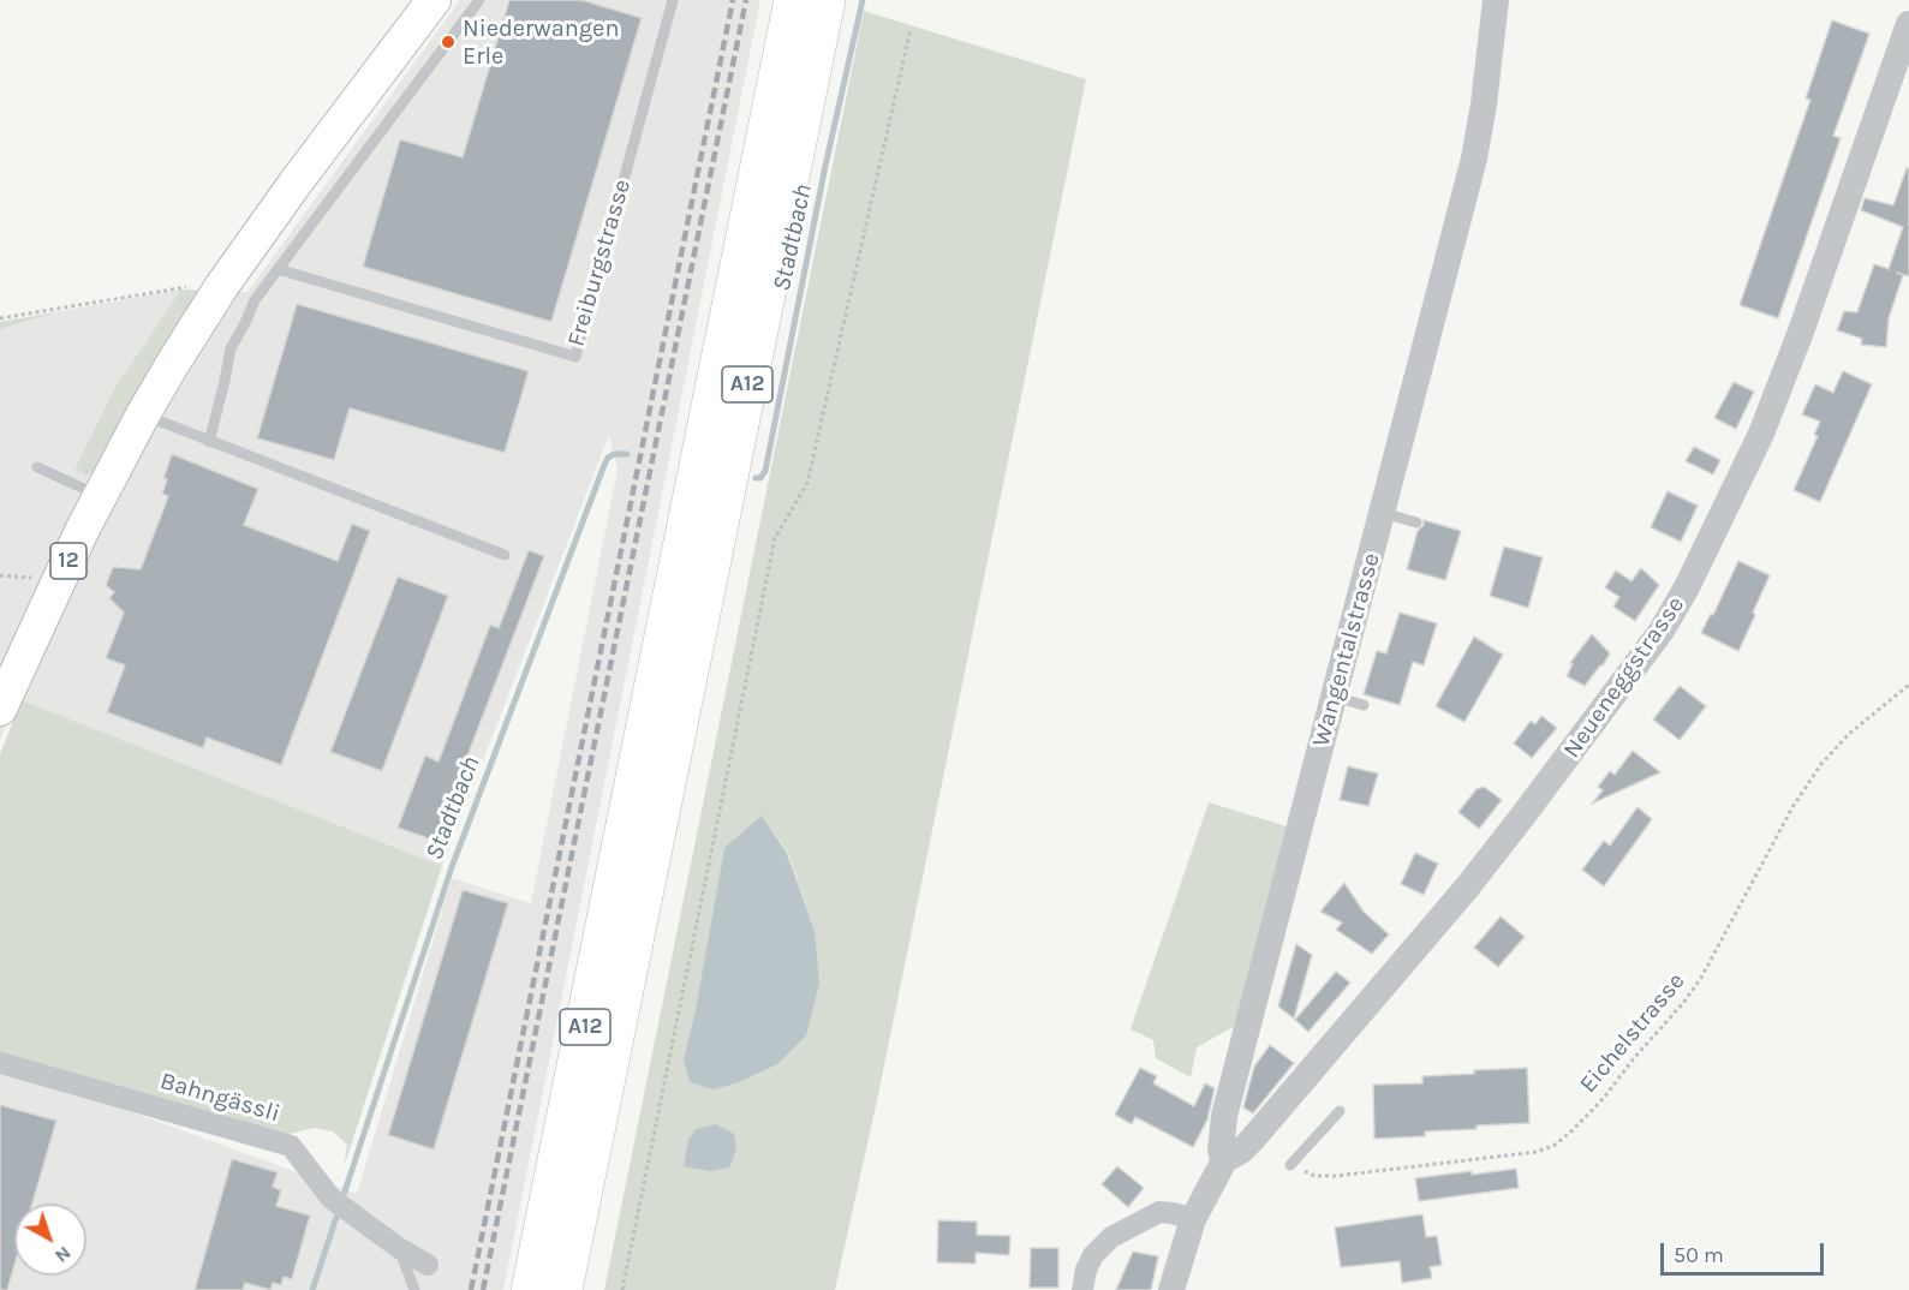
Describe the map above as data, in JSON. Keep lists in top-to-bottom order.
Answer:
{
  "streets": {
    "highway": ["A12"],
    "main road": ["12"],
    "street": ["Wangentalstrasse", "Neueneggstrasse", "Bahngässli"],
    "lane": ["Freiburgstrasse"],
    "path": ["Eichelstrasse"]
  },
  "crossings": [
    ["Wangentalstrasse", "Neueneggstrasse"]
  ],
  "water": ["Stadtbach"],
  "places": ["Niederwangen Erle"],
  "scale_bar": "50 m",
  "north": "bottom right"
}
